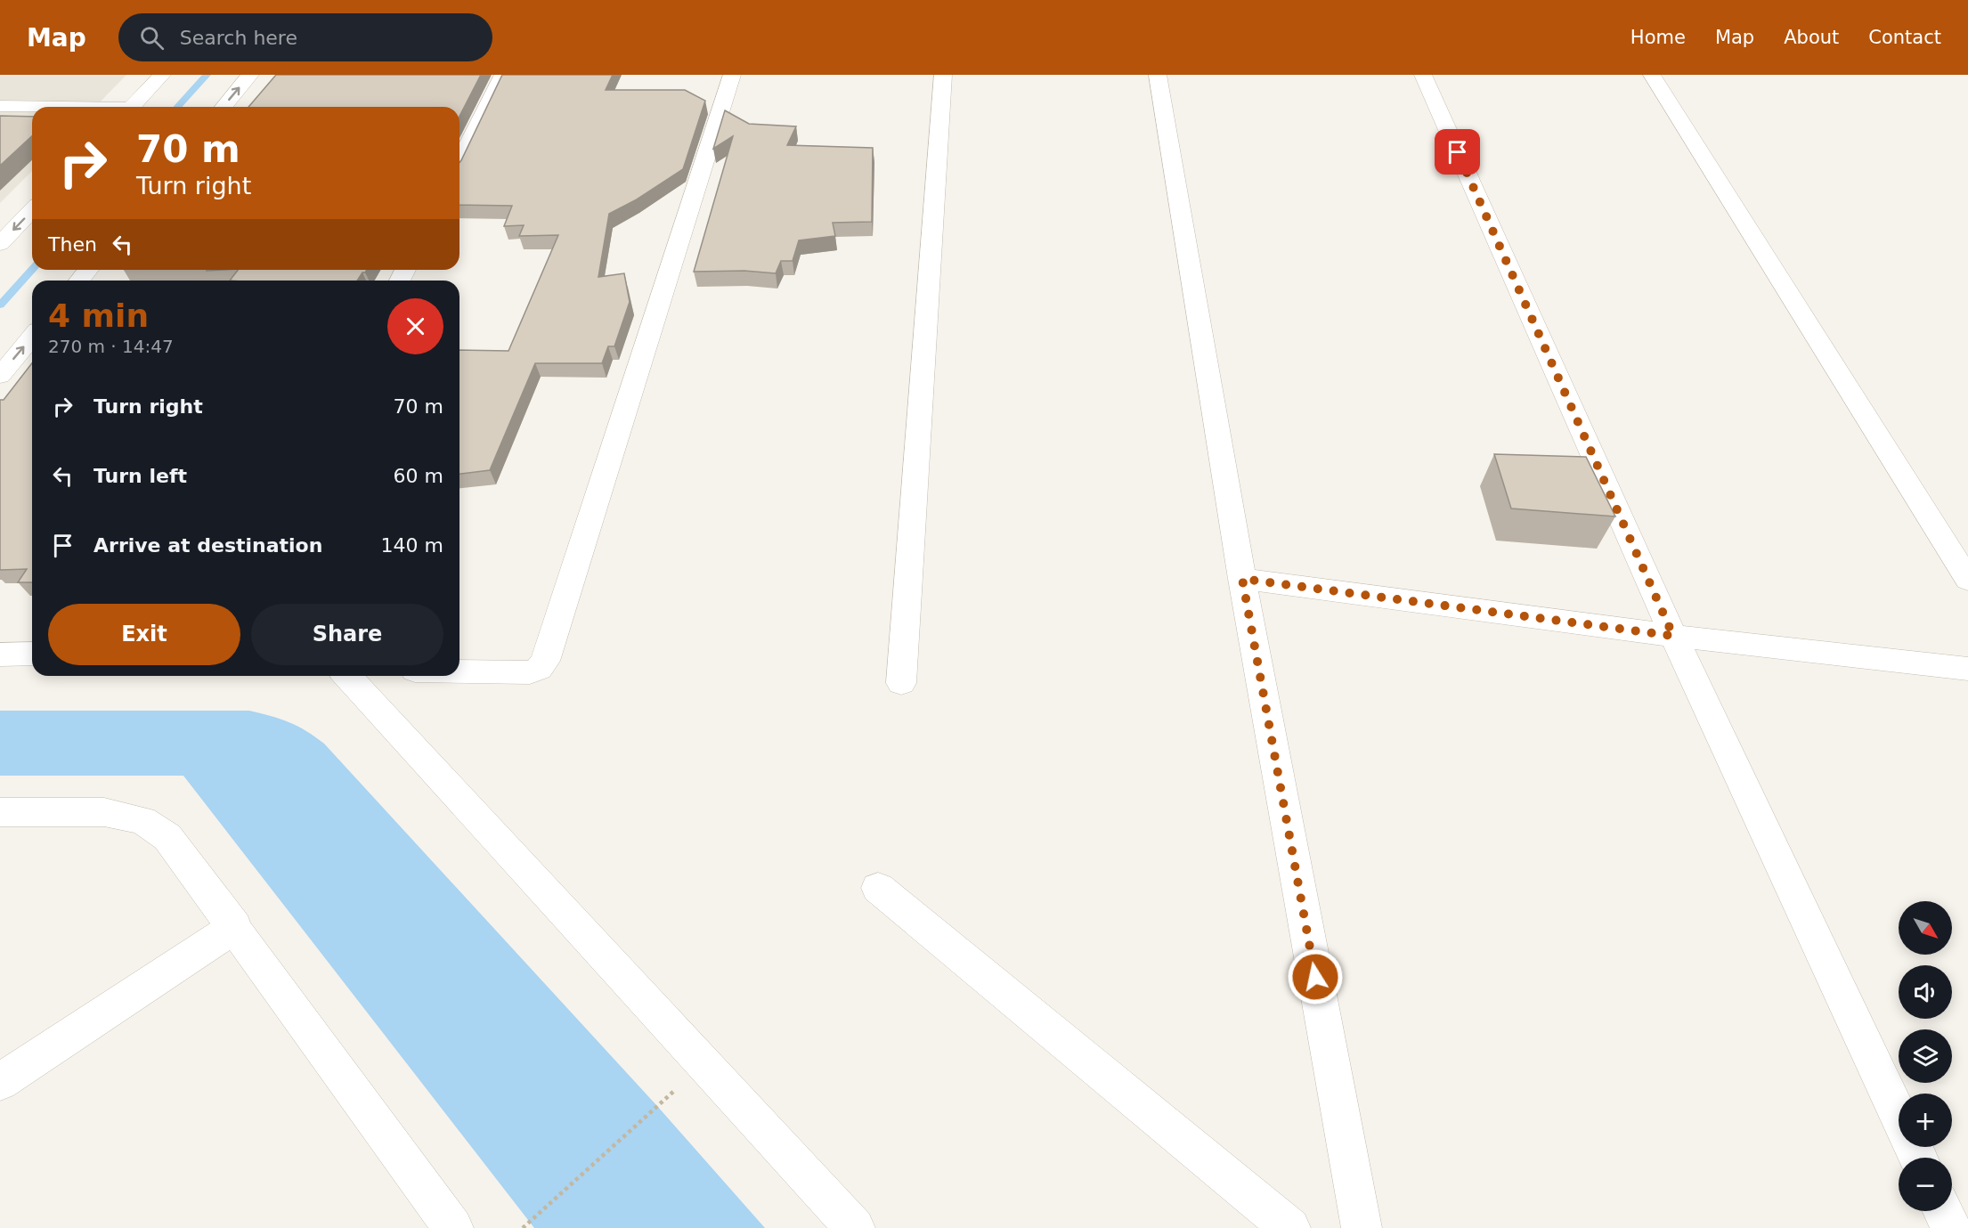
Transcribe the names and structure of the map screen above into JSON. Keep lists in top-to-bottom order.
{
  "north": "bottom right",
  "page": {
    "header": "Map",
    "search": "Search here",
    "nav": [
      "Home",
      "Map",
      "About",
      "Contact"
    ],
    "turn": ["70 m", "Turn right"],
    "then": "Then",
    "heading": ["4 min", "270 m · 14:47"],
    "list": [
      {
        "name": "Turn right",
        "value": "70 m"
      },
      {
        "name": "Turn left",
        "value": "60 m"
      },
      {
        "name": "Arrive at destination",
        "value": "140 m"
      }
    ],
    "buttons": ["Exit", "Share"],
    "map_buttons": ["+", "−"]
  }
}
